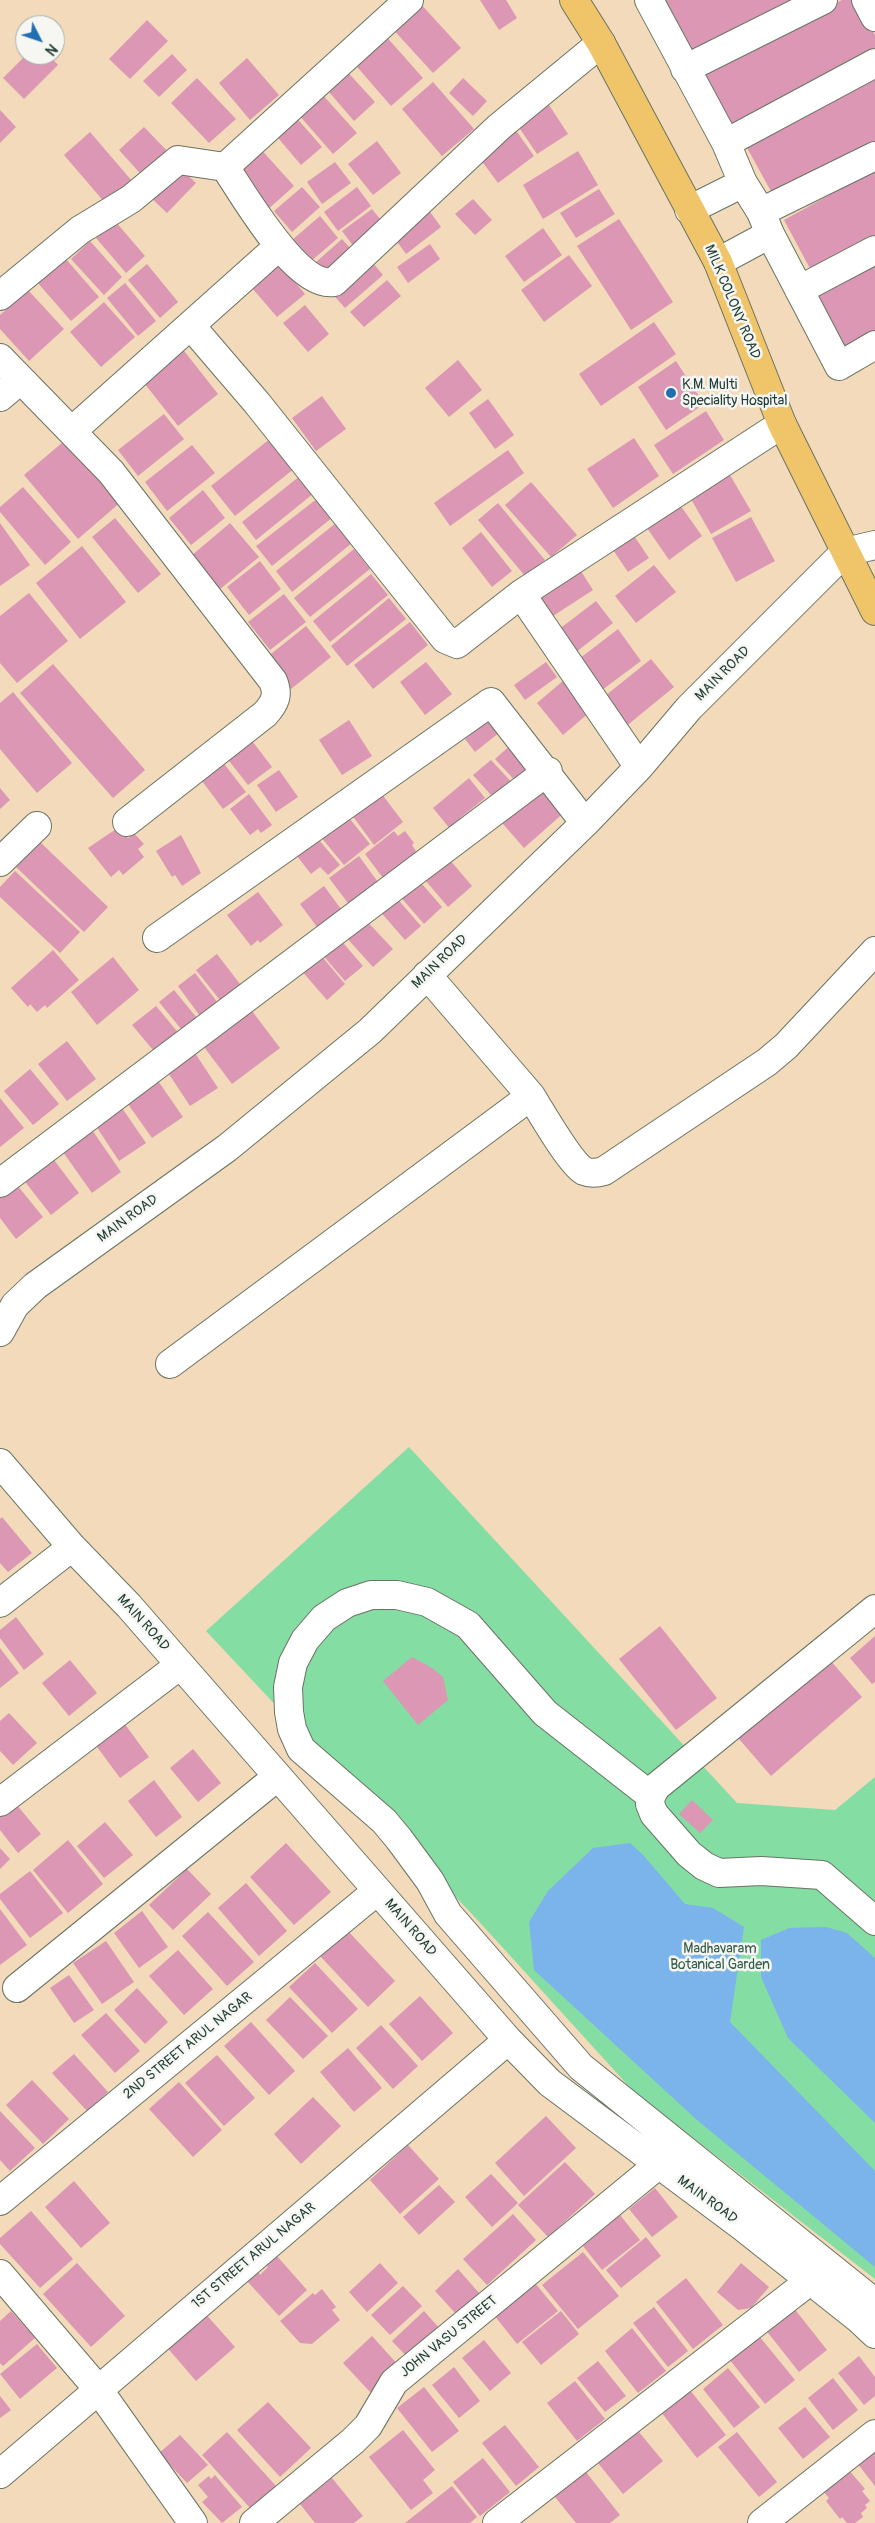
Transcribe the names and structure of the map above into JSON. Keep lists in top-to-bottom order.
{
  "streets": {
    "main road": ["MILK COLONY ROAD"],
    "street": [
      "MAIN ROAD",
      "2ND STREET ARUL NAGAR",
      "1ST STREET ARUL NAGAR",
      "JOHN VASU STREET"
    ]
  },
  "crossings": [
    ["MILK COLONY ROAD", "MAIN ROAD"],
    ["MAIN ROAD", "2ND STREET ARUL NAGAR"],
    ["MAIN ROAD", "1ST STREET ARUL NAGAR"],
    ["MAIN ROAD", "JOHN VASU STREET"]
  ],
  "parks": ["Madhavaram Botanical Garden"],
  "places": ["K.M. Multi Speciality Hospital"],
  "north": "bottom right"
}
